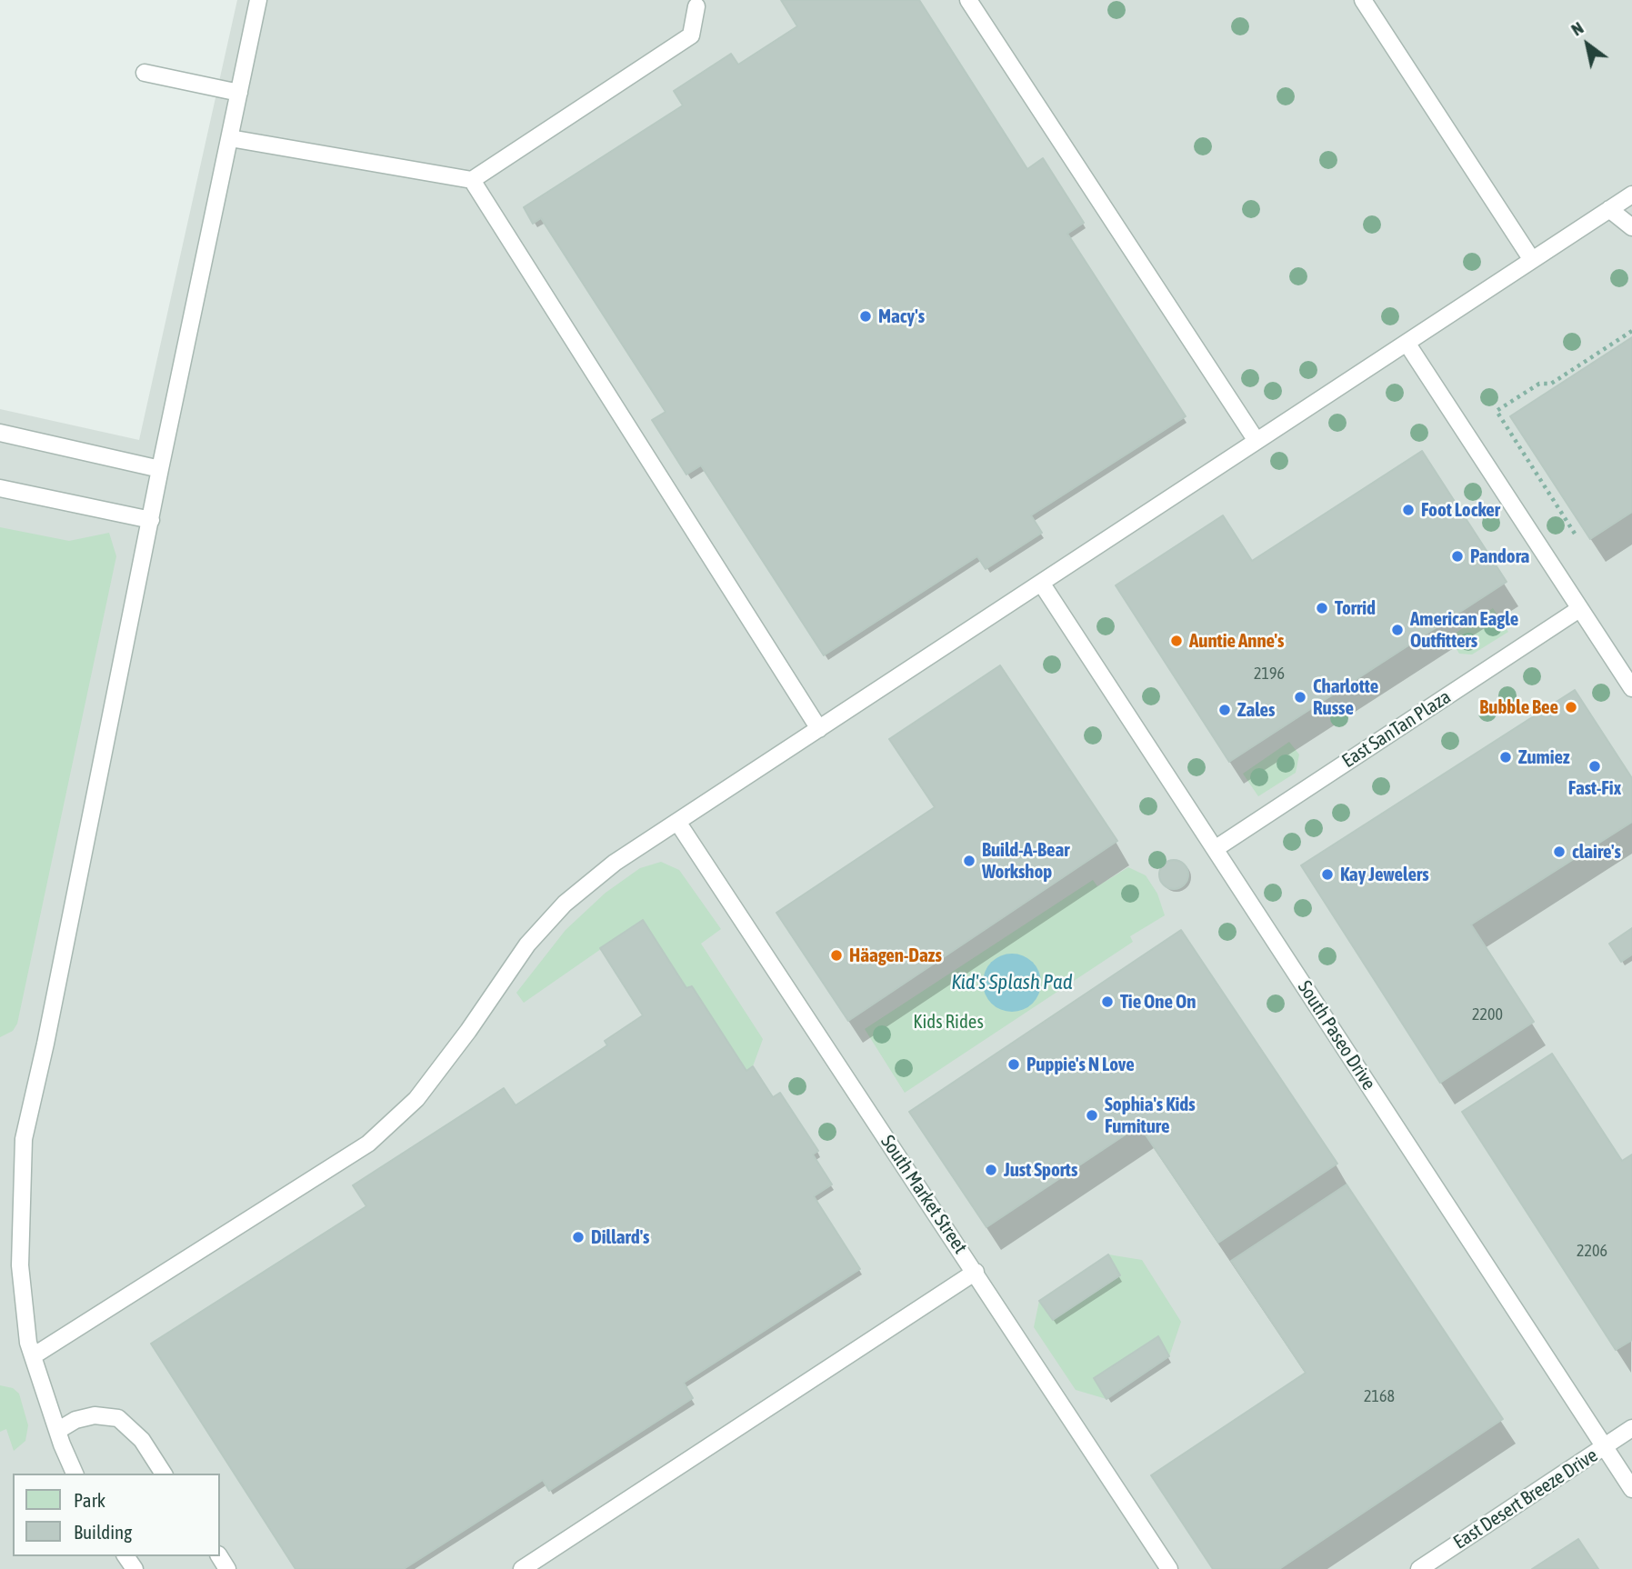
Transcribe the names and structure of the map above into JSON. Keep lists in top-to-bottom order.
{
  "streets": {
    "lane": [
      "East SanTan Plaza",
      "South Paseo Drive",
      "South Market Street",
      "East Desert Breeze Drive"
    ]
  },
  "crossings": [
    ["East SanTan Plaza", "South Paseo Drive"],
    ["South Paseo Drive", "East Desert Breeze Drive"]
  ],
  "water": ["Kid's Splash Pad"],
  "parks": ["Kids Rides"],
  "places": [
    "Macy's",
    "Foot Locker",
    "Pandora",
    "Torrid",
    "American Eagle Outfitters",
    "Auntie Anne's",
    "Charlotte Russe",
    "Bubble Bee",
    "Zales",
    "Zumiez",
    "Fast-Fix",
    "claire's",
    "Build-A-Bear Workshop",
    "Kay Jewelers",
    "Häagen-Dazs",
    "Tie One On",
    "Puppie's N Love",
    "Sophia's Kids Furniture",
    "Just Sports",
    "Dillard's"
  ],
  "house_numbers": [
    "2196",
    "2200",
    "2206",
    "2168"
  ],
  "legend": ["Park", "Building"],
  "north": "top left"
}
